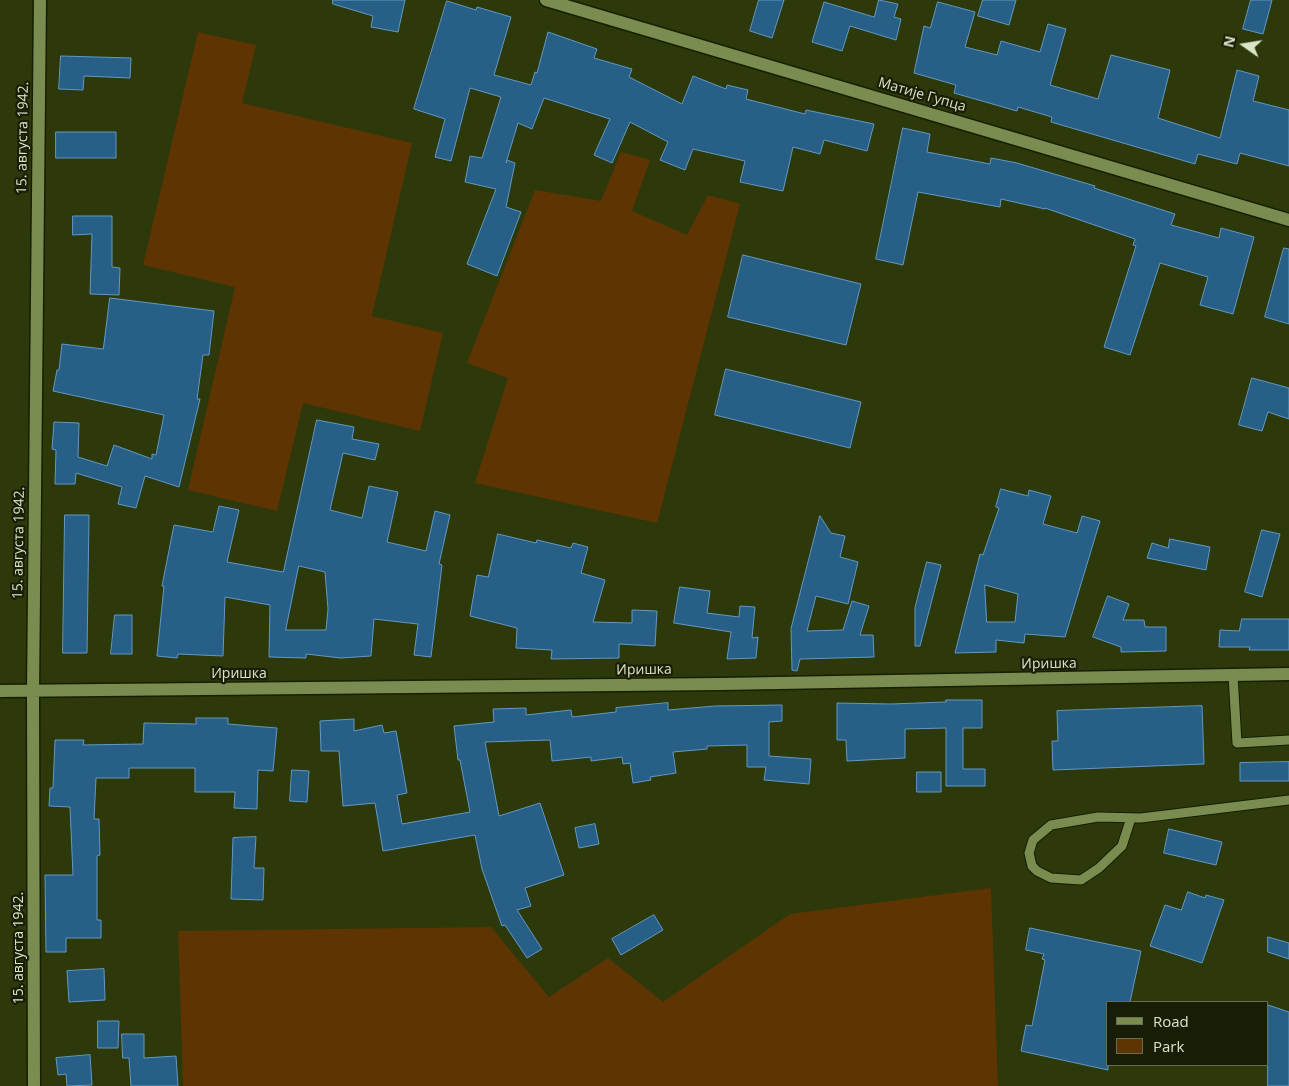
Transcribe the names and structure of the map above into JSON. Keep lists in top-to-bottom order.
{
  "streets": {
    "street": ["Матије Гупца", "15. августа 1942.", "Иришка"]
  },
  "crossings": [
    ["15. августа 1942.", "Иришка"]
  ],
  "legend": ["Road", "Park"],
  "north": "left"
}
